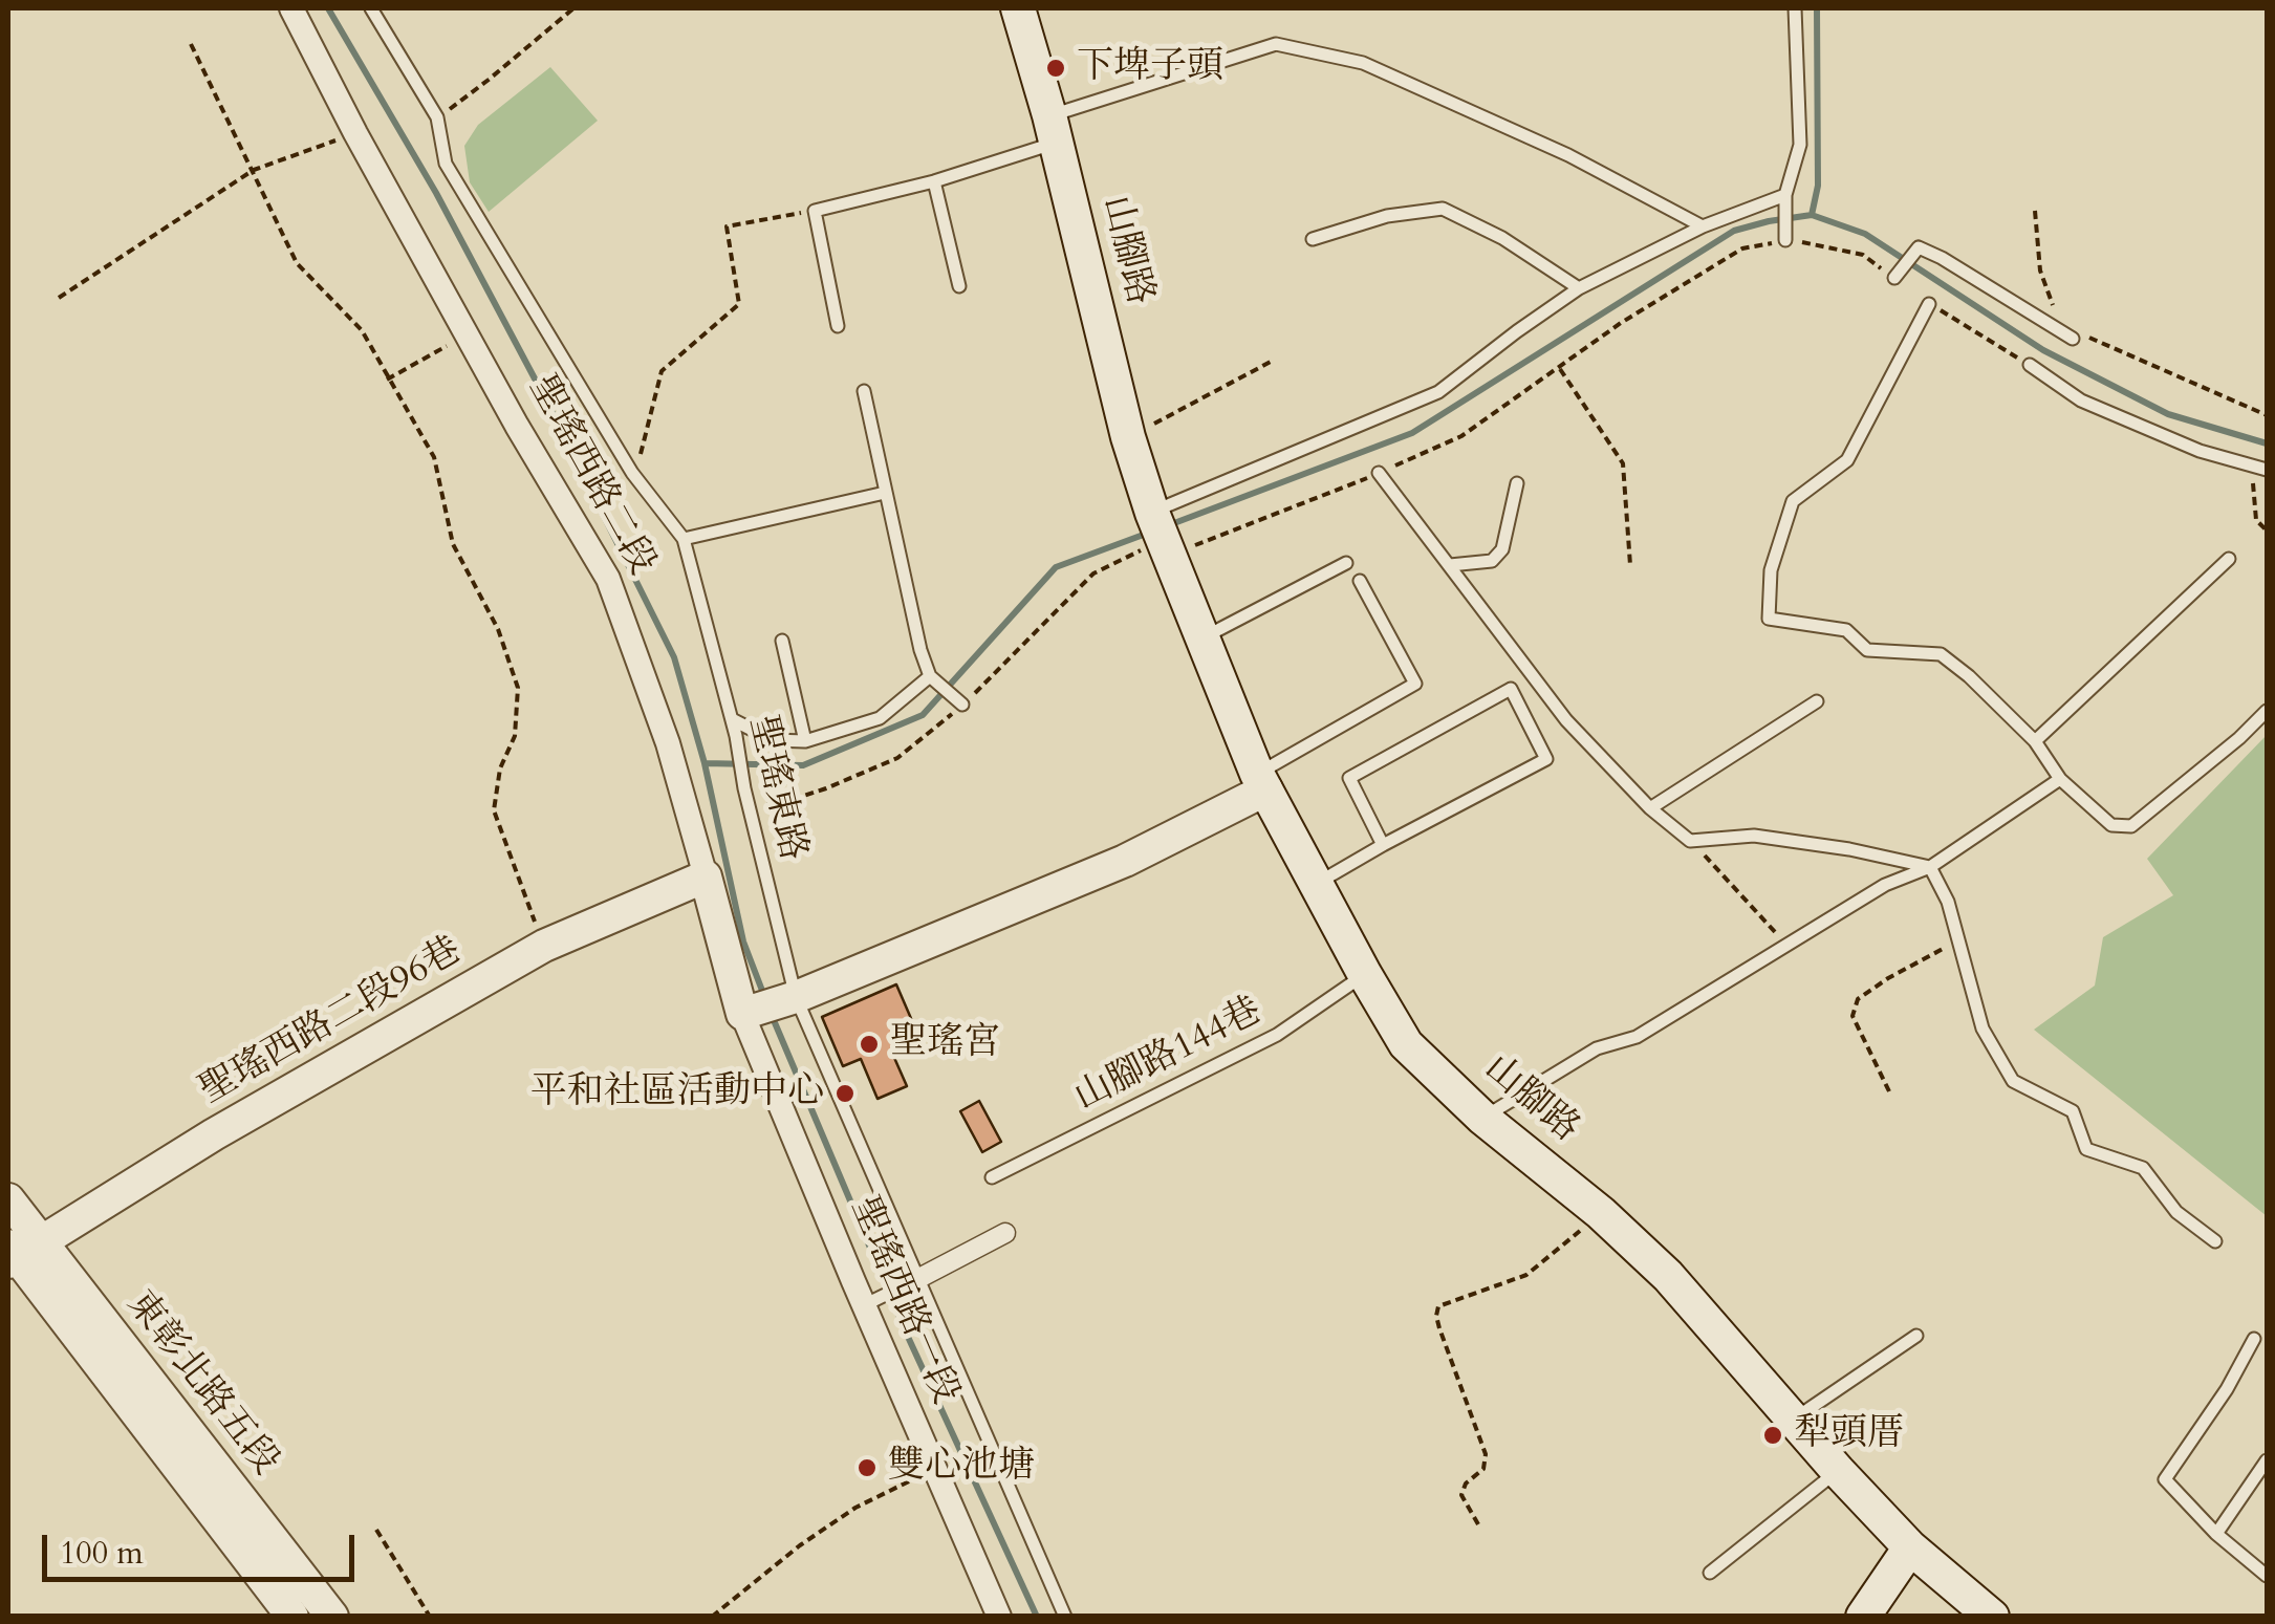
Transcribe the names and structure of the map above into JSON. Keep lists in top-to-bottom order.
{
  "streets": {
    "main road": ["山腳路"],
    "street": [
      "聖瑤西路二段",
      "聖瑤西路二段96巷",
      "聖瑤西路一段",
      "東彰北路五段"
    ],
    "lane": ["聖瑤東路", "山腳路144巷"]
  },
  "crossings": [
    ["山腳路", "山腳路144巷"],
    ["聖瑤西路二段", "聖瑤西路二段96巷"],
    ["聖瑤西路二段", "聖瑤西路一段"],
    ["聖瑤西路二段96巷", "東彰北路五段"]
  ],
  "places": [
    "下埤子頭",
    "聖瑤宮",
    "平和社區活動中心",
    "犁頭厝",
    "雙心池塘"
  ],
  "scale_bar": "100 m"
}
